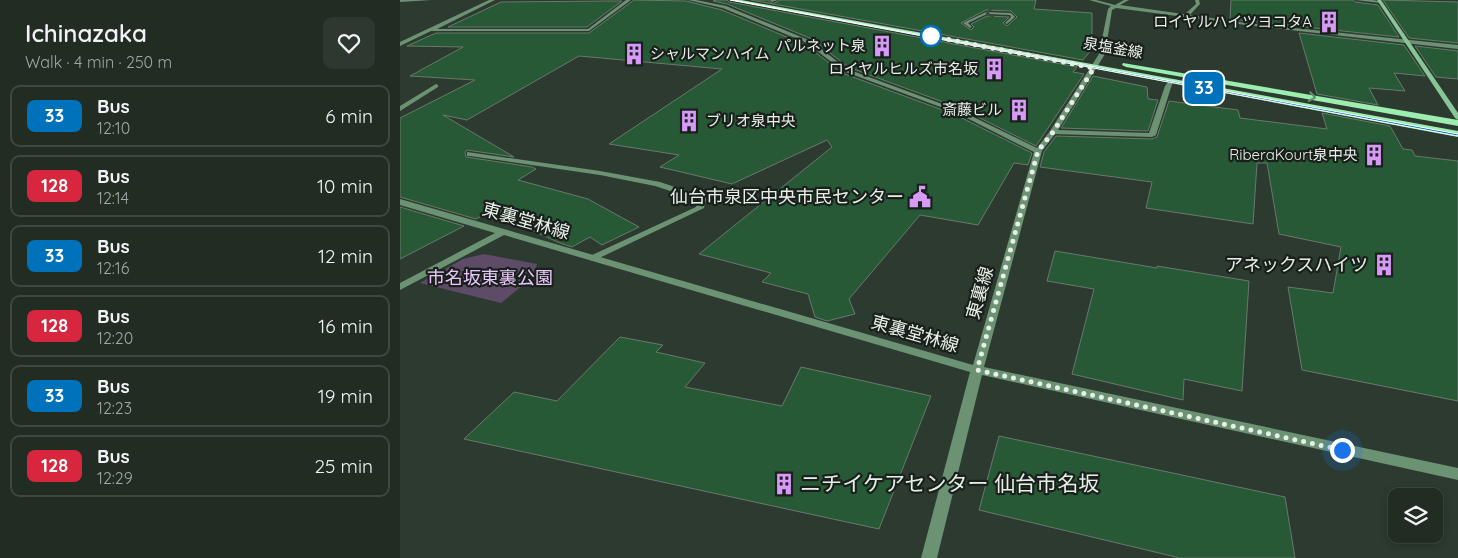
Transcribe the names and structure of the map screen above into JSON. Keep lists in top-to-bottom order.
{
  "streets": {
    "main road": ["泉塩釜線"],
    "street": ["東裏堂林線", "東裏線"]
  },
  "crossings": [
    ["泉塩釜線", "東裏線"],
    ["東裏堂林線", "東裏線"]
  ],
  "parks": ["市名坂東裏公園"],
  "places": {
    "building": [
      "ロイヤルハイツヨコタA",
      "パルネット泉",
      "シャルマンハイム",
      "ロイヤルヒルズ市名坂",
      "斎藤ビル",
      "ブリオ泉中央",
      "RiberaKourt泉中央",
      "アネックスハイツ",
      "ニチイケアセンター 仙台市名坂"
    ],
    "public building": ["仙台市泉区中央市民センター"]
  },
  "lines": ["bus line 33"],
  "page": {
    "heading": ["Ichinazaka", "Walk · 4 min · 250 m"],
    "on_map": "33",
    "list": [
      {
        "mark": "33",
        "name": "Bus",
        "note": "12:10",
        "value": "6 min"
      },
      {
        "mark": "128",
        "name": "Bus",
        "note": "12:14",
        "value": "10 min"
      },
      {
        "mark": "33",
        "name": "Bus",
        "note": "12:16",
        "value": "12 min"
      },
      {
        "mark": "128",
        "name": "Bus",
        "note": "12:20",
        "value": "16 min"
      },
      {
        "mark": "33",
        "name": "Bus",
        "note": "12:23",
        "value": "19 min"
      },
      {
        "mark": "128",
        "name": "Bus",
        "note": "12:29",
        "value": "25 min"
      }
    ]
  }
}
